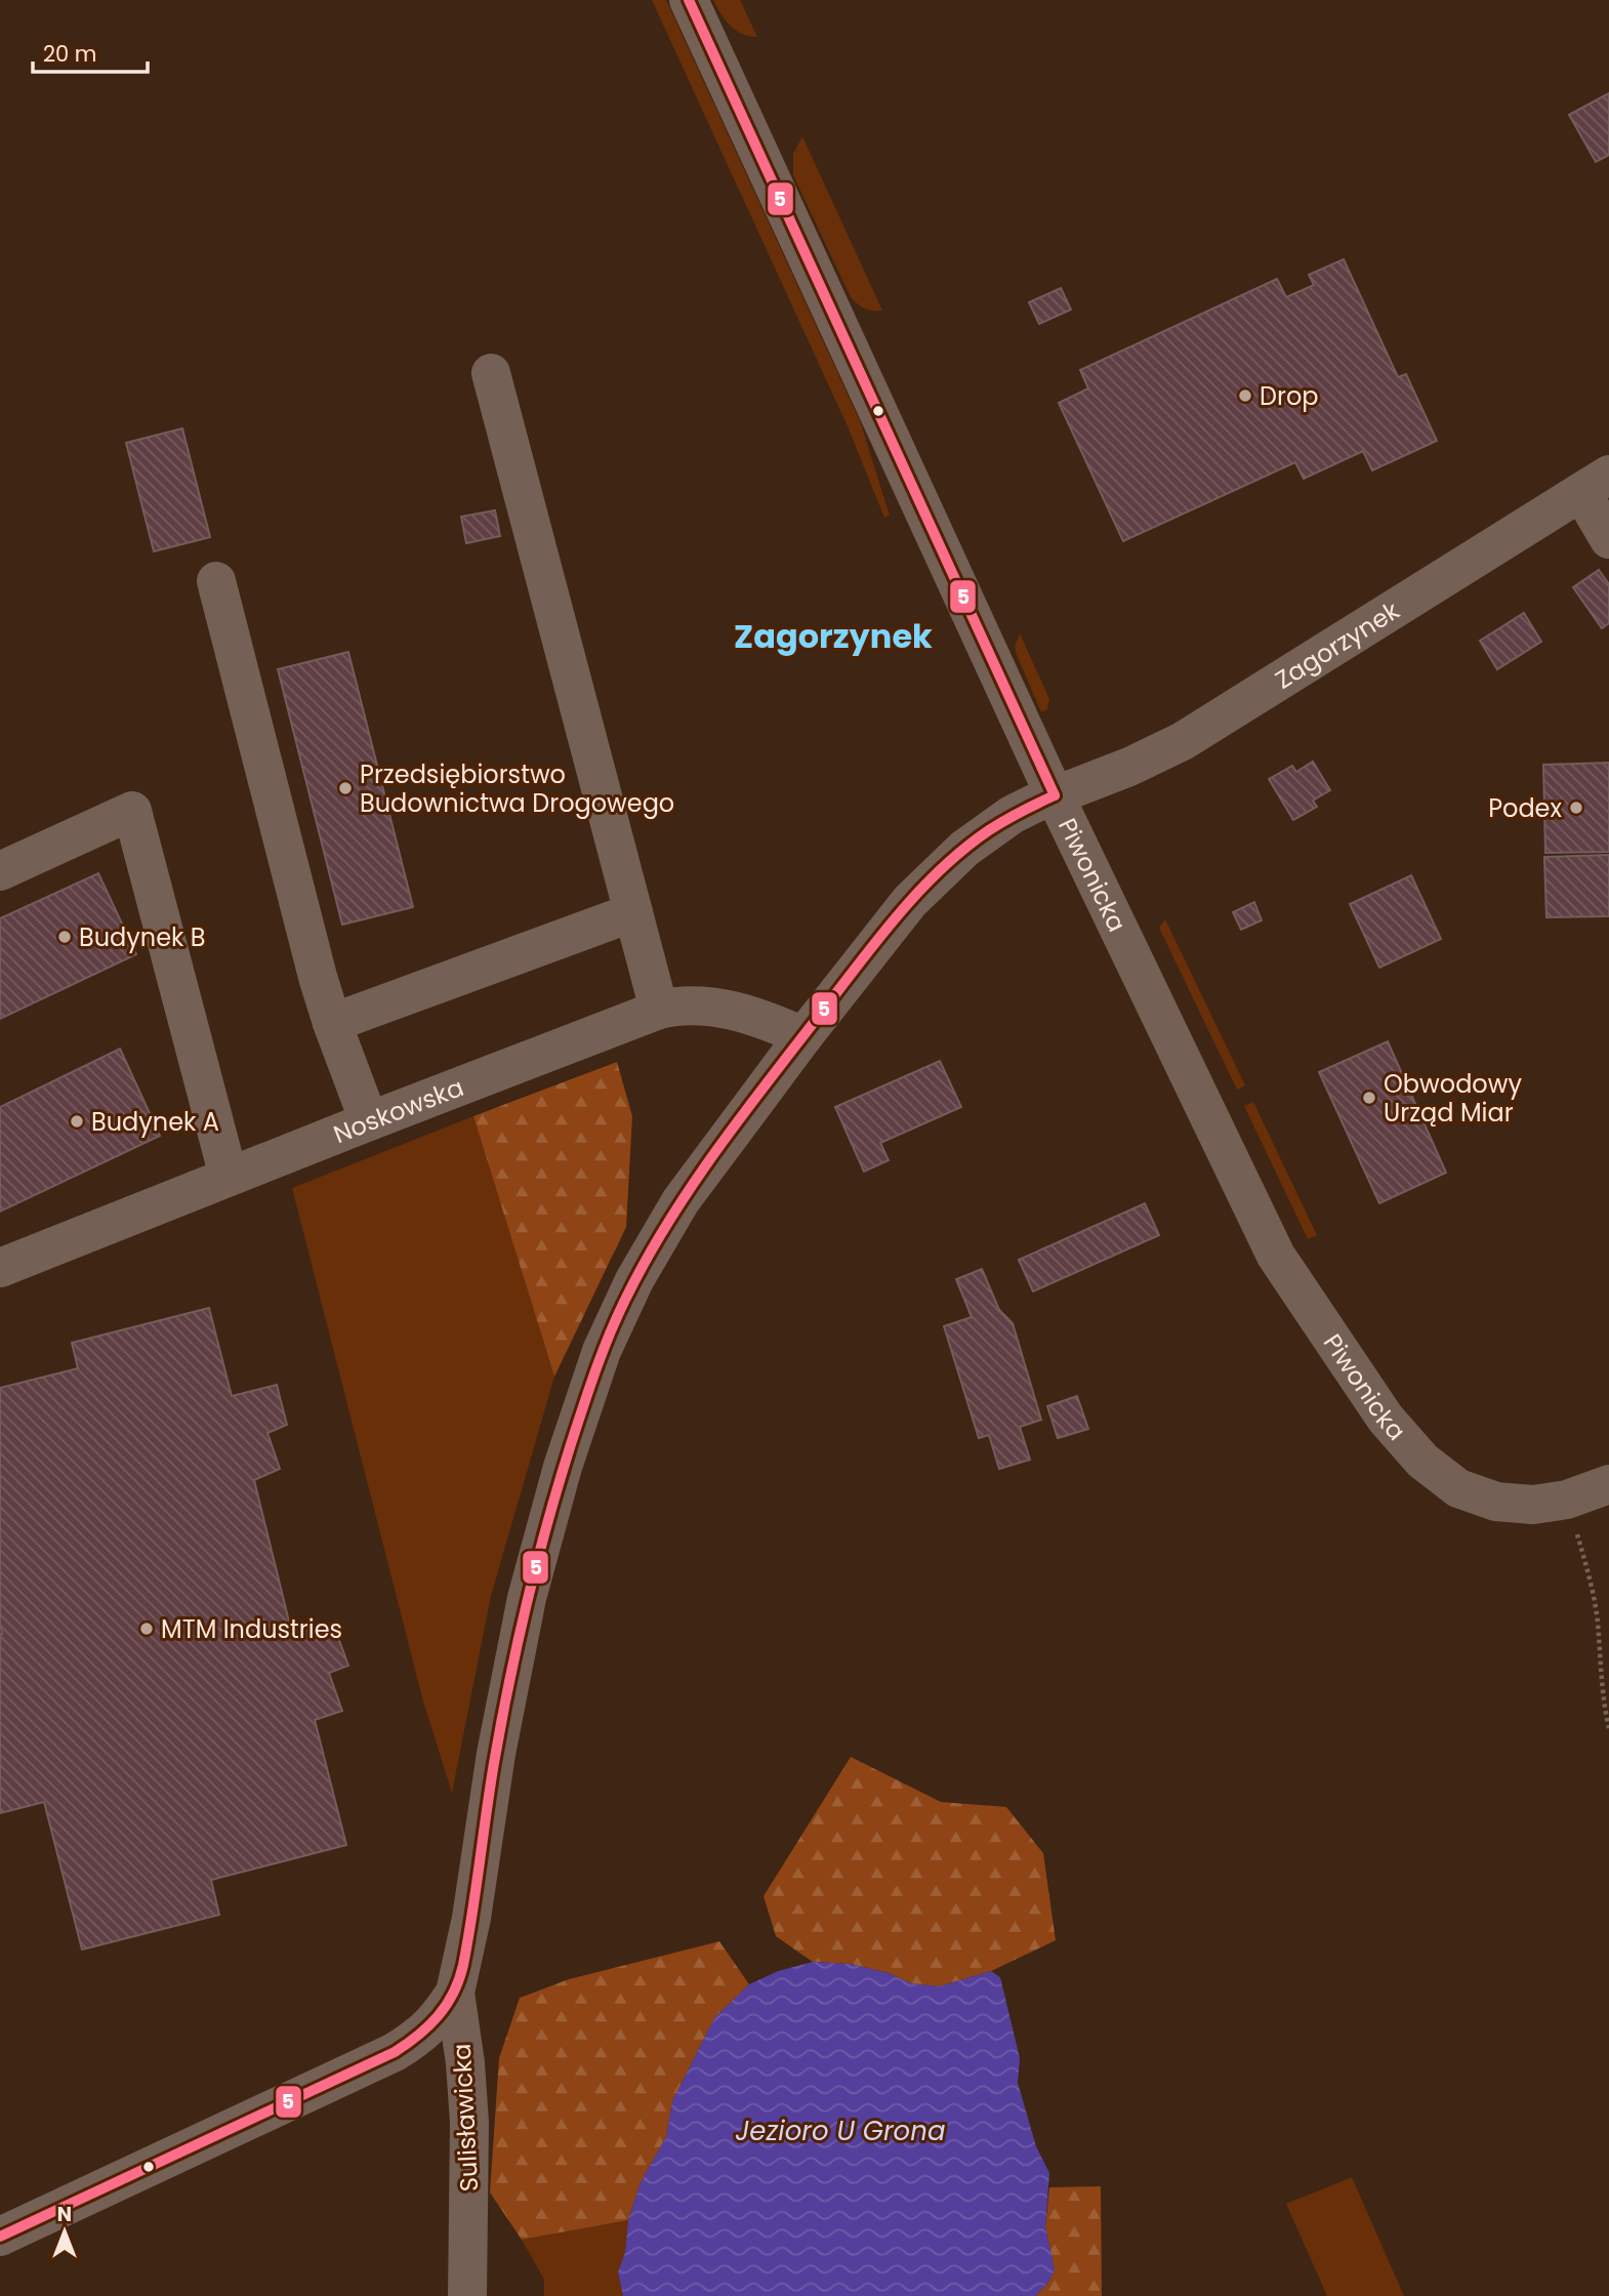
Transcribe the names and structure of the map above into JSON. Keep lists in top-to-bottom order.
{
  "streets": {
    "street": [
      "Zagorzynek",
      "Piwonicka",
      "Noskowska",
      "Sulisławicka"
    ]
  },
  "crossings": [
    ["Zagorzynek", "Piwonicka"],
    ["Zagorzynek", "Sulisławicka"],
    ["Piwonicka", "Sulisławicka"],
    ["Noskowska", "Sulisławicka"]
  ],
  "districts": ["Zagorzynek"],
  "water": ["Jezioro U Grona"],
  "places": [
    "Drop",
    "Przedsiębiorstwo Budownictwa Drogowego",
    "Podex",
    "Budynek B",
    "Obwodowy Urząd Miar",
    "Budynek A",
    "MTM Industries"
  ],
  "lines": ["transit line 5"],
  "scale_bar": "20 m",
  "north": "top"
}
